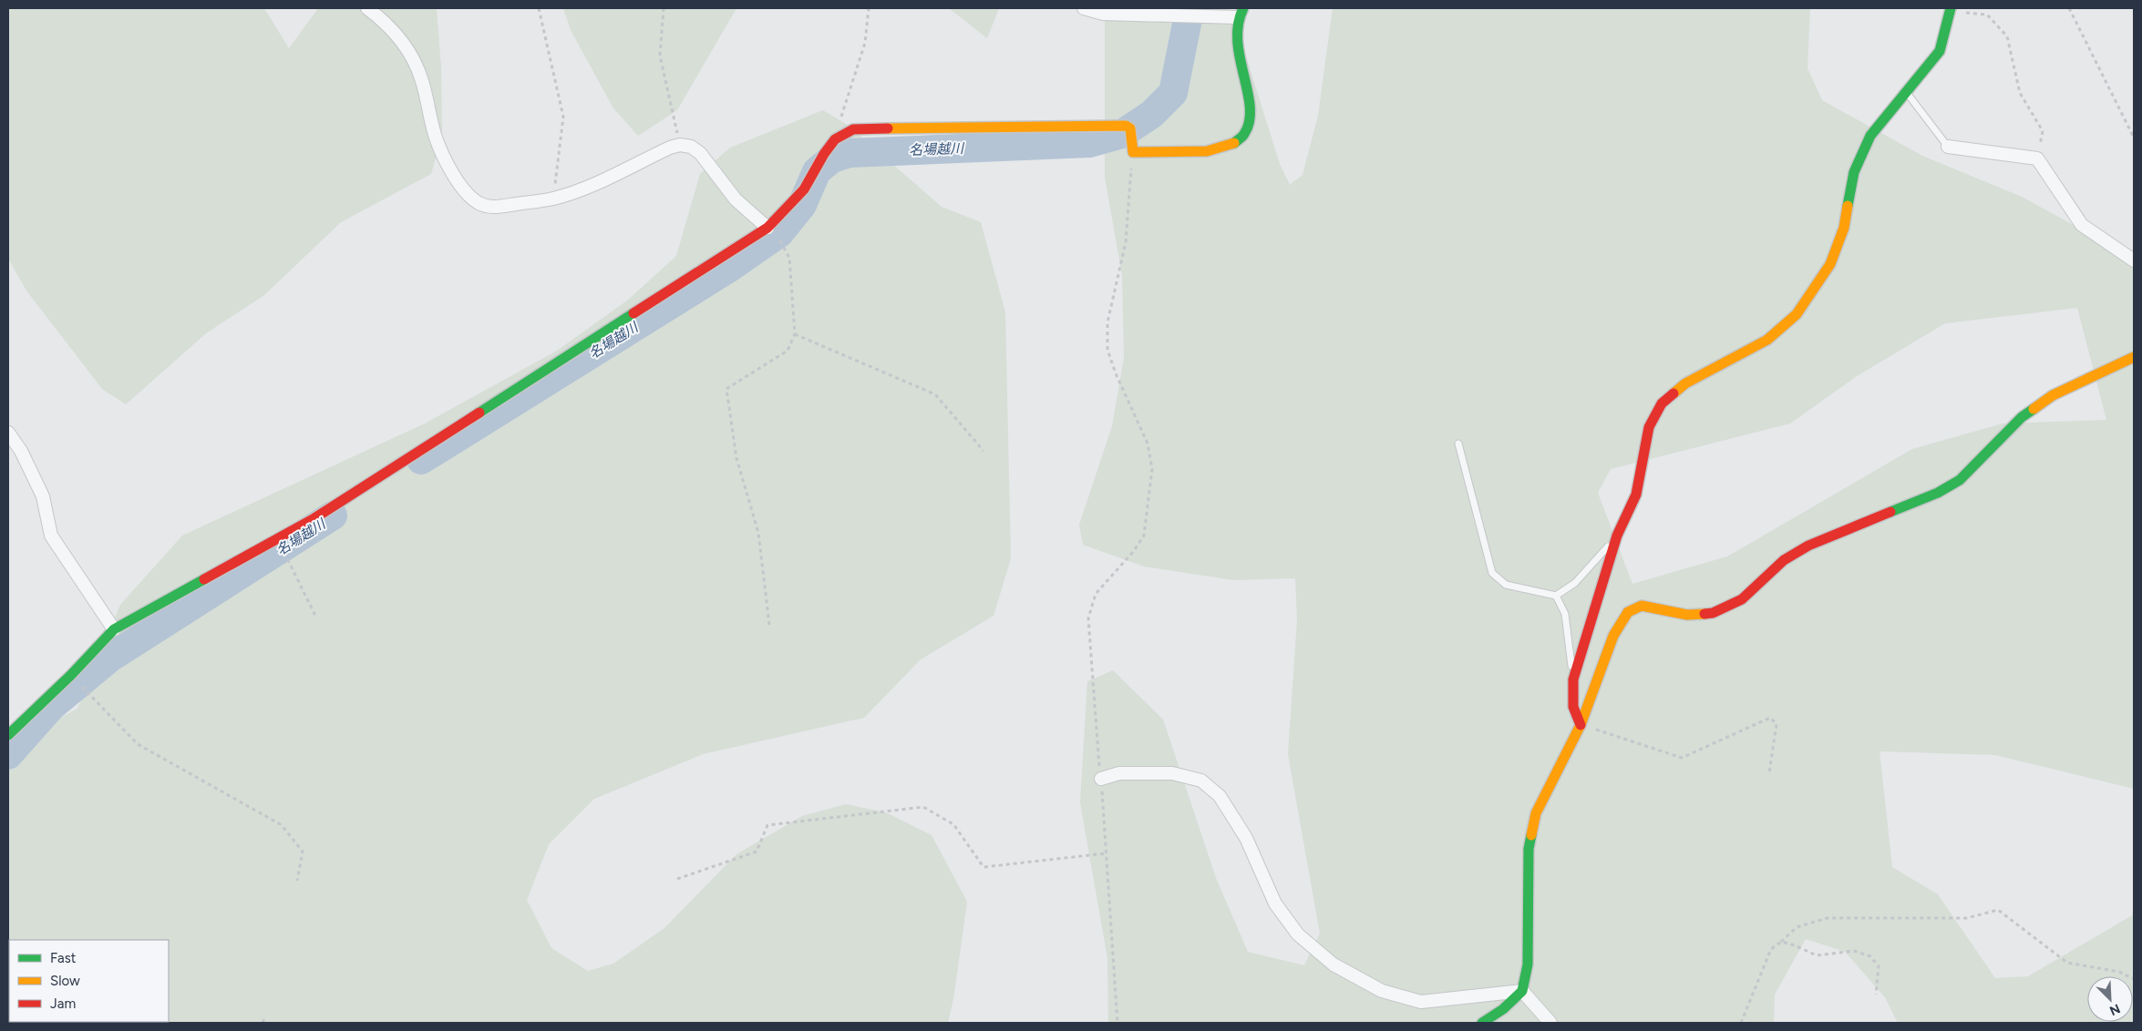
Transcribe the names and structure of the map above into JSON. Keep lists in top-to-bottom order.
{
  "water": ["名場越川"],
  "legend": ["Fast", "Slow", "Jam"],
  "north": "bottom right"
}
